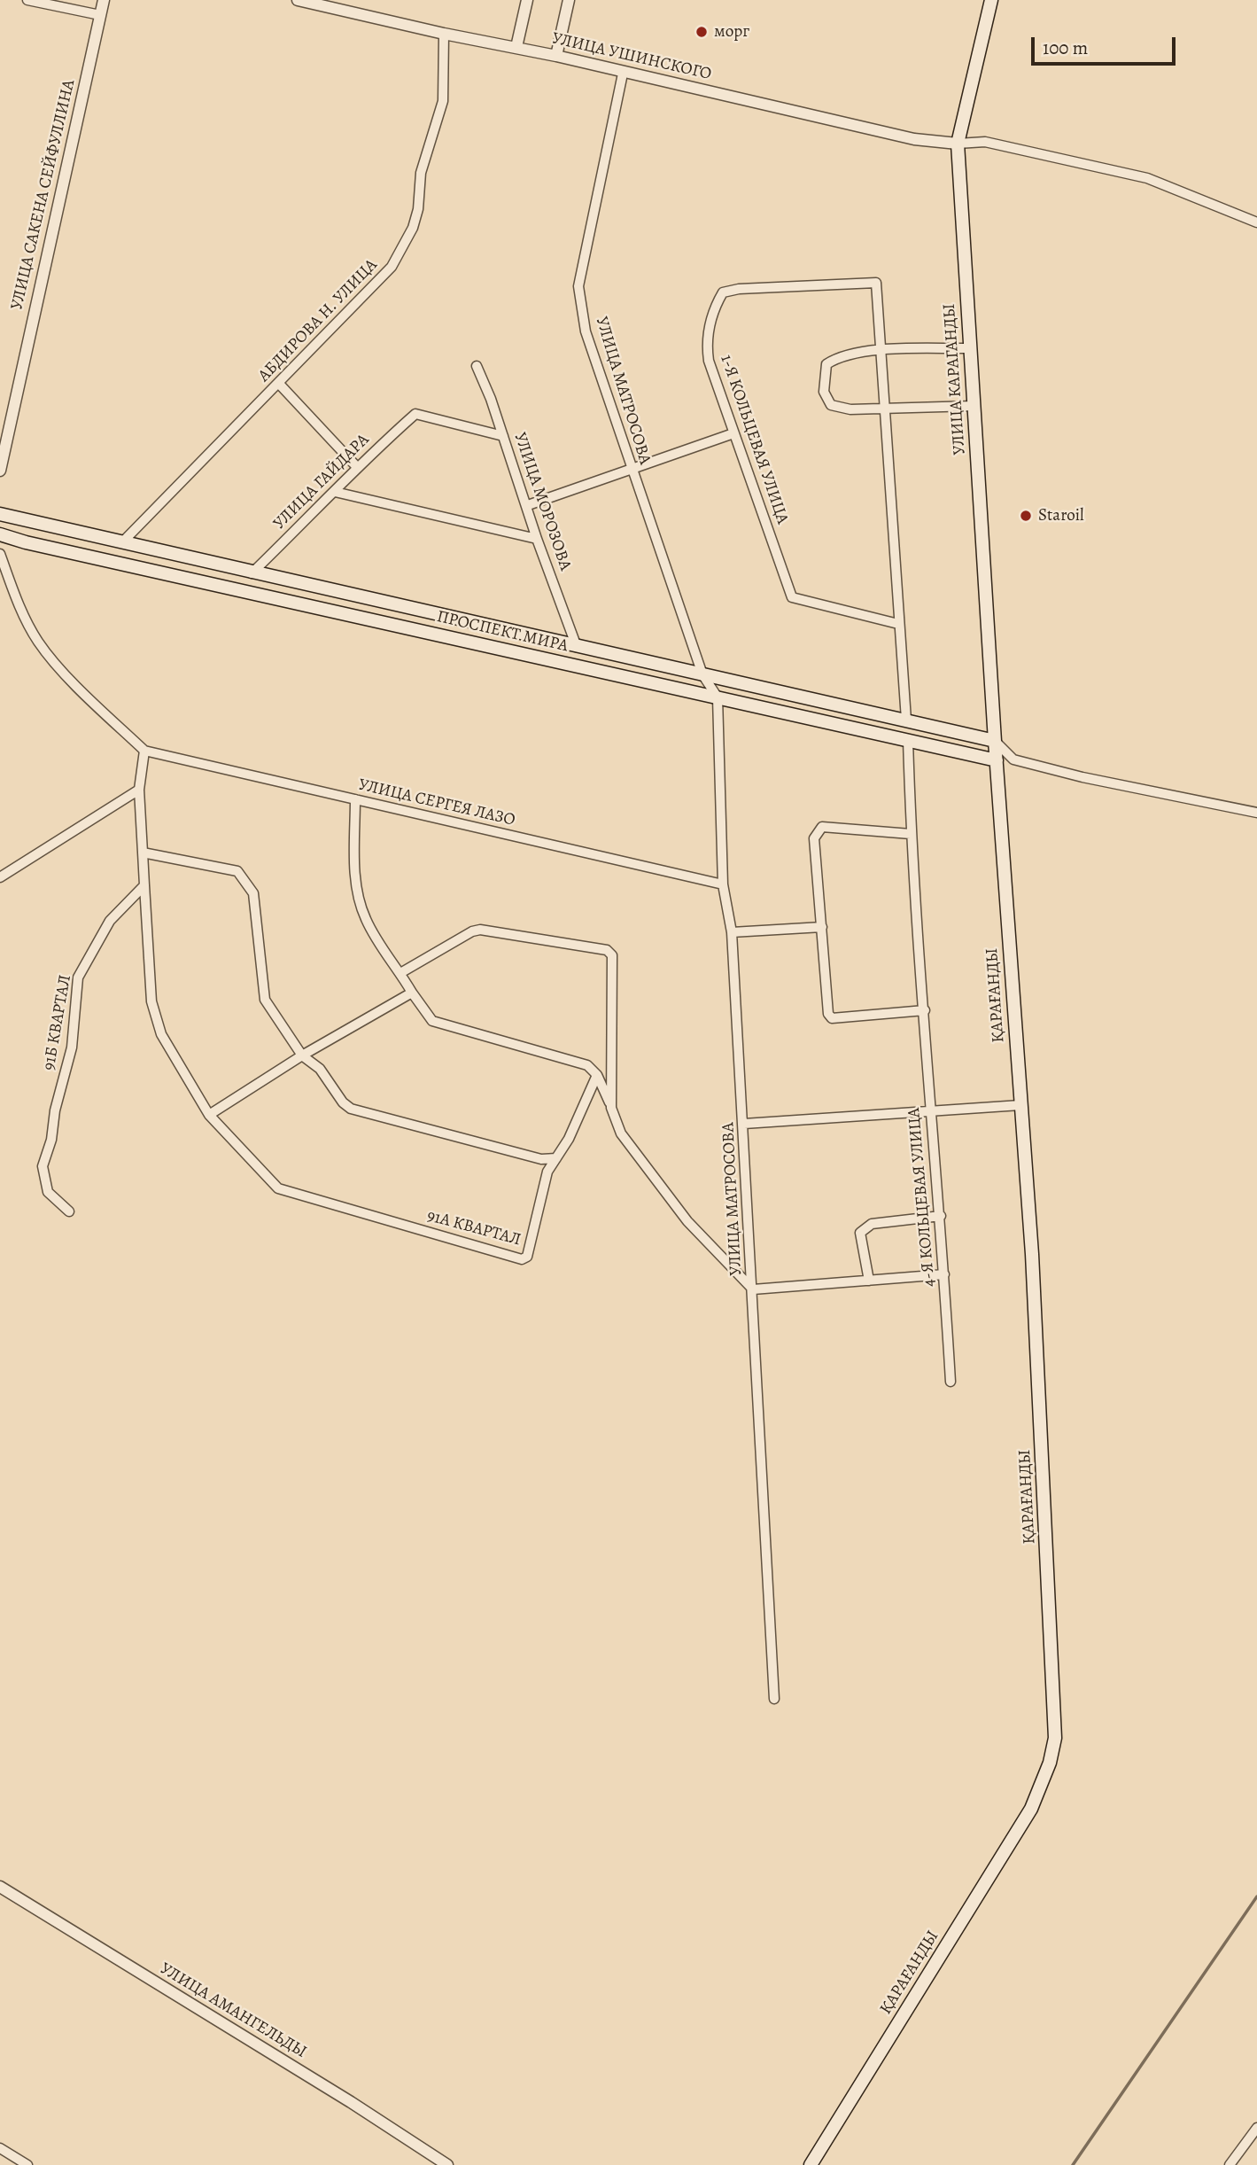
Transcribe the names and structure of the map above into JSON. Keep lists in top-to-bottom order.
{
  "streets": {
    "main road": ["УЛИЦА КАРАГАНДЫ", "ПРОСПЕКТ МИРА", "ҚАРАҒАНДЫ"],
    "street": [
      "УЛИЦА УШИНСКОГО",
      "УЛИЦА САКЕНА СЕЙФУЛЛИНА",
      "АБДИРОВА Н. УЛИЦА",
      "УЛИЦА МАТРОСОВА",
      "1-Я КОЛЬЦЕВАЯ УЛИЦА",
      "УЛИЦА ГАЙДАРА",
      "УЛИЦА МОРОЗОВА",
      "УЛИЦА СЕРГЕЯ ЛАЗО",
      "91Б КВАРТАЛ",
      "4-Я КОЛЬЦЕВАЯ УЛИЦА",
      "91А КВАРТАЛ",
      "УЛИЦА АМАНГЕЛЬДЫ"
    ]
  },
  "crossings": [
    ["УЛИЦА УШИНСКОГО", "АБДИРОВА Н. УЛИЦА"],
    ["УЛИЦА УШИНСКОГО", "УЛИЦА КАРАГАНДЫ"],
    ["УЛИЦА УШИНСКОГО", "УЛИЦА МАТРОСОВА"],
    ["АБДИРОВА Н. УЛИЦА", "ПРОСПЕКТ МИРА"],
    ["УЛИЦА КАРАГАНДЫ", "ПРОСПЕКТ МИРА"],
    ["УЛИЦА КАРАГАНДЫ", "ҚАРАҒАНДЫ"],
    ["УЛИЦА МАТРОСОВА", "ПРОСПЕКТ МИРА"],
    ["УЛИЦА МАТРОСОВА", "УЛИЦА СЕРГЕЯ ЛАЗО"],
    ["1-Я КОЛЬЦЕВАЯ УЛИЦА", "ПРОСПЕКТ МИРА"],
    ["УЛИЦА ГАЙДАРА", "УЛИЦА МОРОЗОВА"],
    ["УЛИЦА ГАЙДАРА", "ПРОСПЕКТ МИРА"],
    ["УЛИЦА МОРОЗОВА", "ПРОСПЕКТ МИРА"],
    ["ПРОСПЕКТ МИРА", "ҚАРАҒАНДЫ"],
    ["ПРОСПЕКТ МИРА", "4-Я КОЛЬЦЕВАЯ УЛИЦА"]
  ],
  "places": ["морг", "Staroil"],
  "scale_bar": "100 m"
}
